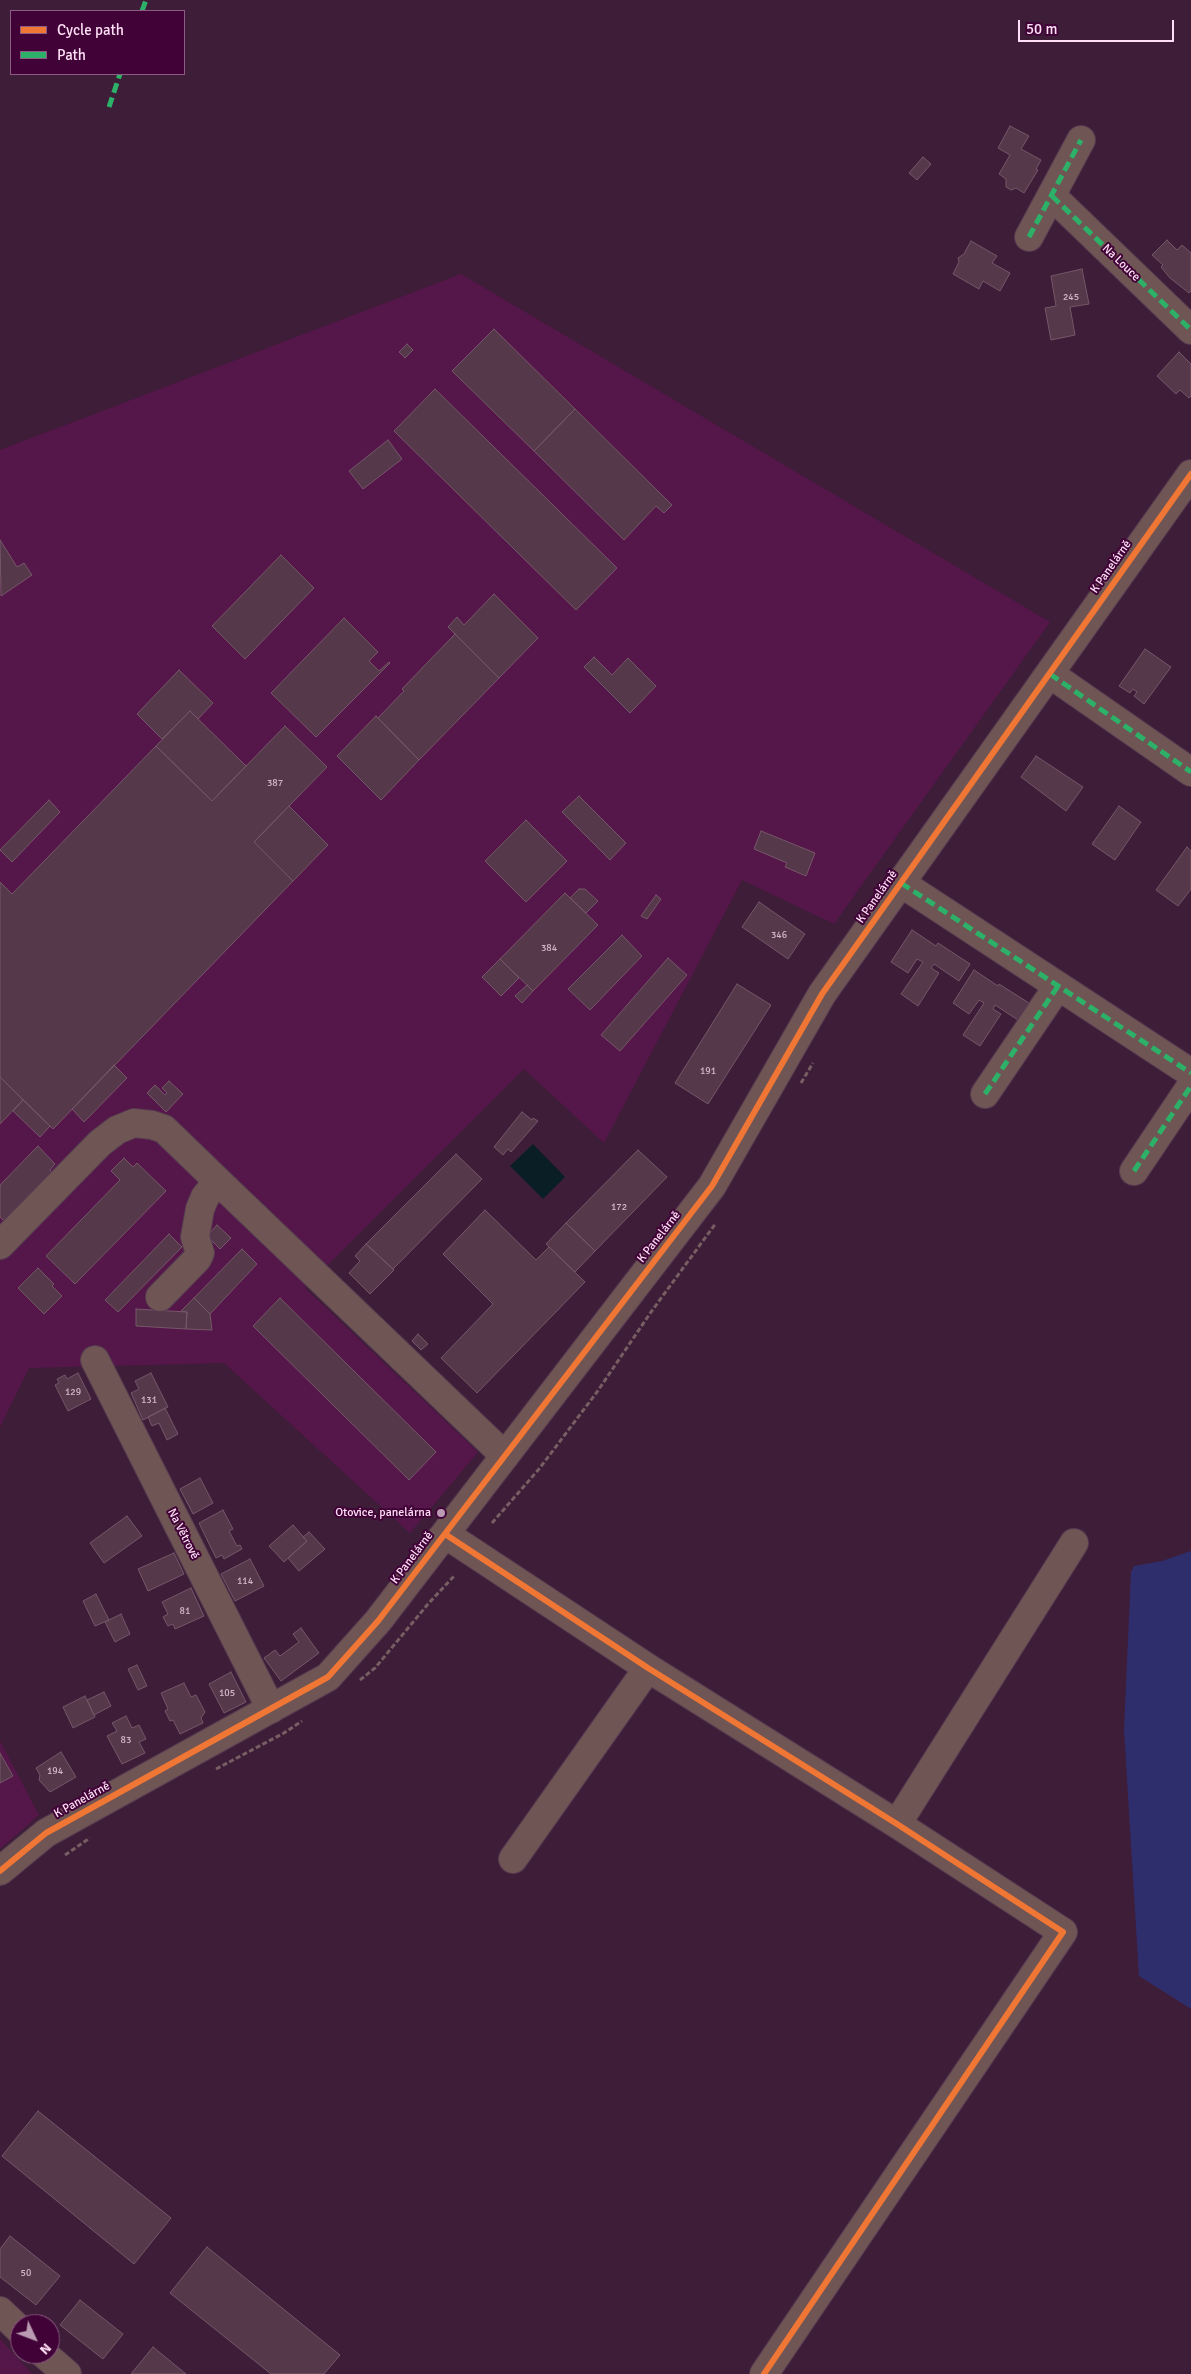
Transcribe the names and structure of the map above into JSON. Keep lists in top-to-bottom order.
{
  "streets": {
    "street": ["Na Louce", "K Panelárně", "Na Větrově"]
  },
  "crossings": [
    ["K Panelárně", "Na Větrově"]
  ],
  "places": ["Otovice, panelárna"],
  "house_numbers": [
    "245",
    "387",
    "346",
    "384",
    "191",
    "172",
    "129",
    "131",
    "114",
    "81",
    "105",
    "83",
    "194",
    "50"
  ],
  "legend": ["Cycle path", "Path"],
  "scale_bar": "50 m",
  "north": "bottom right"
}
